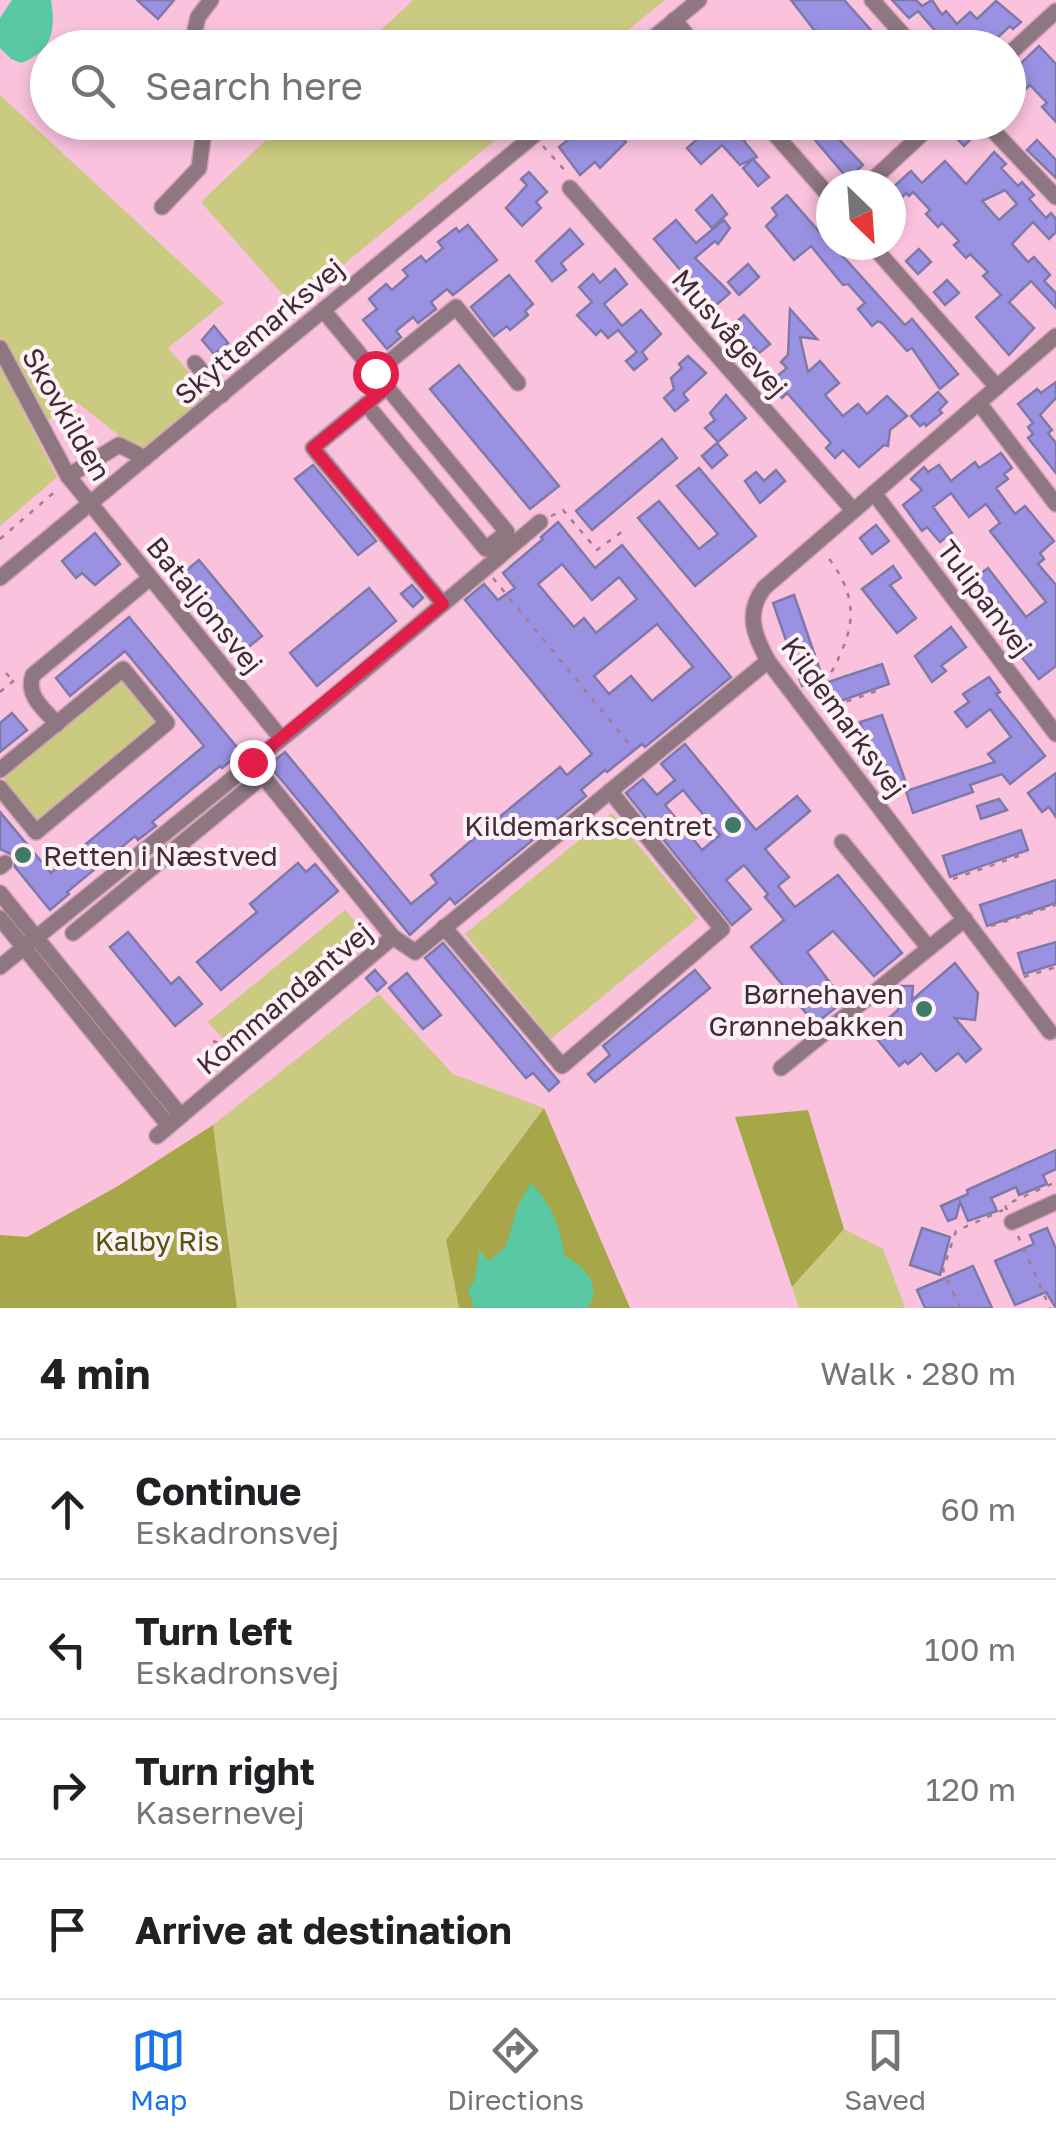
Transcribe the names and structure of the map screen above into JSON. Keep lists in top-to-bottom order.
{
  "streets": {
    "street": [
      "Skyttemarksvej",
      "Musvågevej",
      "Skovkilden",
      "Tulipanvej",
      "Bataljonsvej",
      "Kildemarksvej",
      "Kommandantvej"
    ]
  },
  "crossings": [
    ["Skyttemarksvej", "Skovkilden"],
    ["Skyttemarksvej", "Bataljonsvej"],
    ["Musvågevej", "Kildemarksvej"],
    ["Skovkilden", "Bataljonsvej"],
    ["Tulipanvej", "Kildemarksvej"],
    ["Kildemarksvej", "Kommandantvej"]
  ],
  "parks": ["Kalby Ris"],
  "places": ["Kildemarkscentret", "Retten i Næstved", "Børnehaven Grønnebakken"],
  "north": "bottom right",
  "page": {
    "search": "Search here",
    "heading": ["4 min", "Walk · 280 m"],
    "list": [
      ["Continue", "Eskadronsvej", "60 m"],
      ["Turn left", "Eskadronsvej", "100 m"],
      ["Turn right", "Kasernevej", "120 m"],
      "Arrive at destination"
    ],
    "nav": ["Map", "Directions", "Saved"]
  }
}
